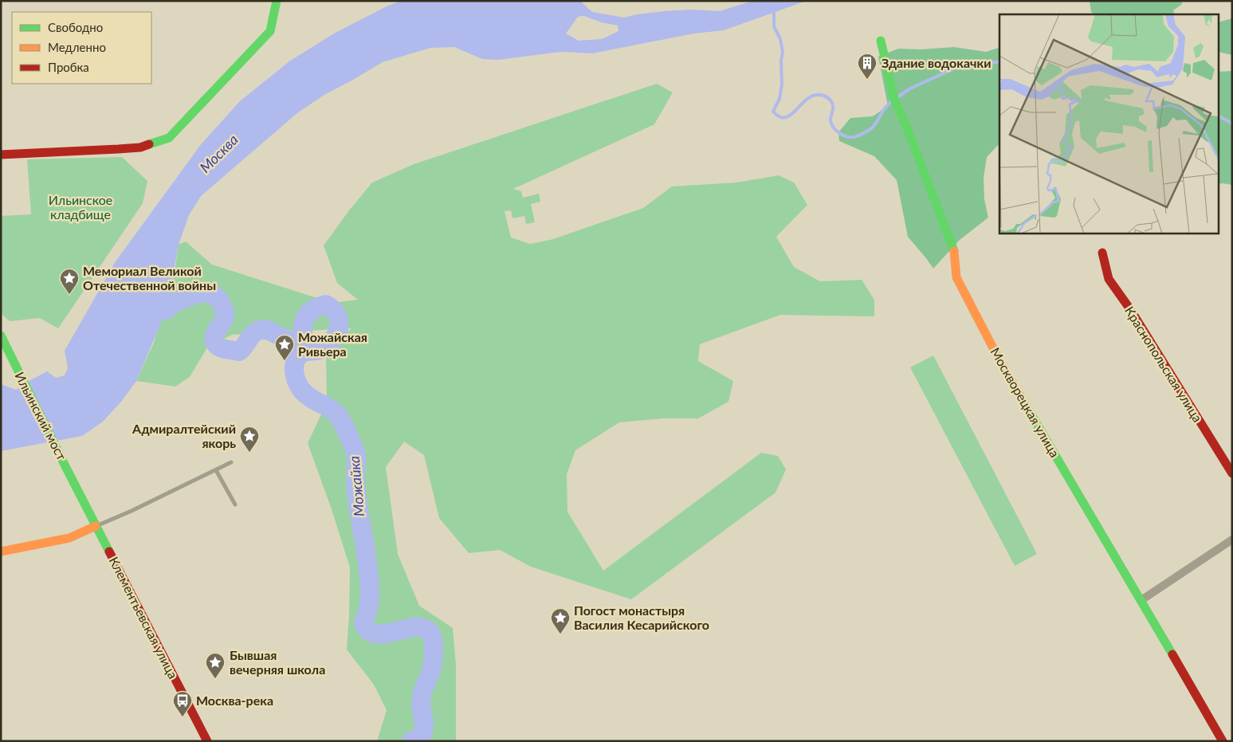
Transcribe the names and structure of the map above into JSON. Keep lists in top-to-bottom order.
{
  "streets": {
    "street": [
      "Краснопольская улица",
      "Москворецкая улица",
      "Ильинский мост",
      "Клементьевская улица"
    ]
  },
  "crossings": [
    ["Ильинский мост", "Клементьевская улица"]
  ],
  "water": ["Москва", "Можайка"],
  "parks": ["Ильинское кладбище"],
  "places": {
    "building": ["Здание водокачки"],
    "place": [
      "Мемориал Великой Отечественной войны",
      "Можайская Ривьера",
      "Адмиралтейский якорь",
      "Погост монастыря Василия Кесарийского",
      "Бывшая вечерняя школа"
    ],
    "bus stop": ["Москва-река"]
  },
  "legend": ["Свободно", "Медленно", "Пробка"]
}
